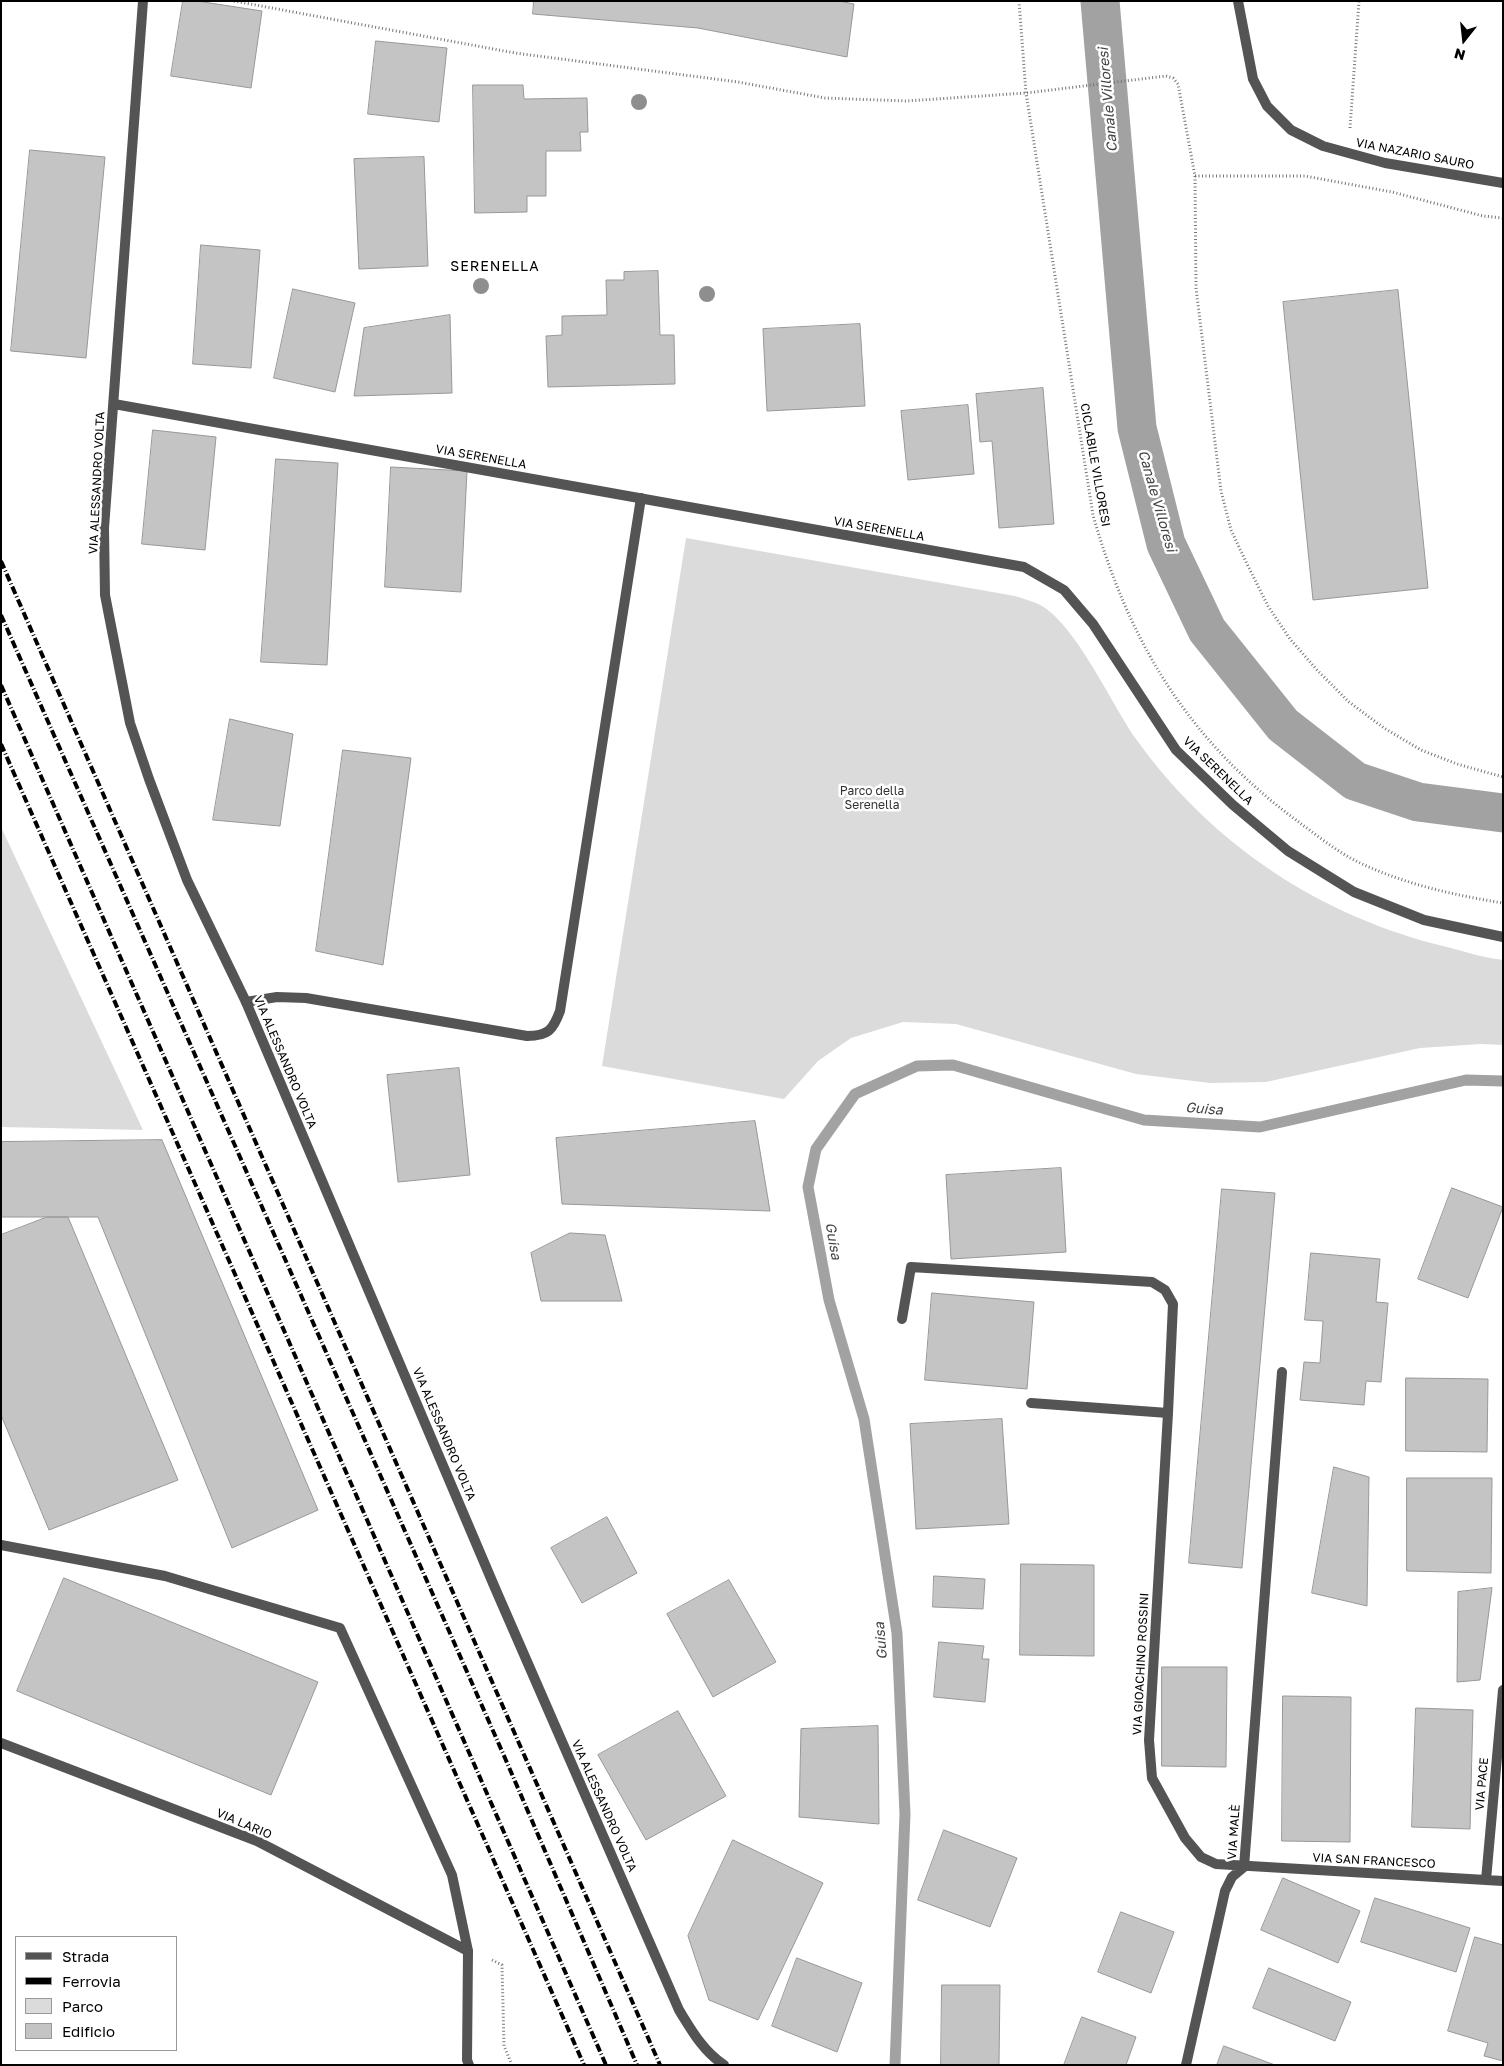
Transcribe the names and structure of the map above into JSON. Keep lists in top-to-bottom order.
{
  "streets": {
    "street": [
      "VIA NAZARIO SAURO",
      "VIA SERENELLA",
      "VIA ALESSANDRO VOLTA",
      "VIA GIOACHINO ROSSINI",
      "VIA PACE",
      "VIA LARIO",
      "VIA MALÈ",
      "VIA SAN FRANCESCO"
    ],
    "path": ["CICLABILE VILLORESI"]
  },
  "crossings": [
    ["VIA SERENELLA", "VIA ALESSANDRO VOLTA"],
    ["VIA GIOACHINO ROSSINI", "VIA MALÈ"],
    ["VIA GIOACHINO ROSSINI", "VIA SAN FRANCESCO"],
    ["VIA PACE", "VIA SAN FRANCESCO"],
    ["VIA MALÈ", "VIA SAN FRANCESCO"]
  ],
  "districts": ["SERENELLA"],
  "water": ["Canale Villoresi", "Guisa"],
  "parks": ["Parco della Serenella"],
  "legend": [
    "Strada",
    "Ferrovia",
    "Parco",
    "Edificio"
  ],
  "north": "bottom"
}
